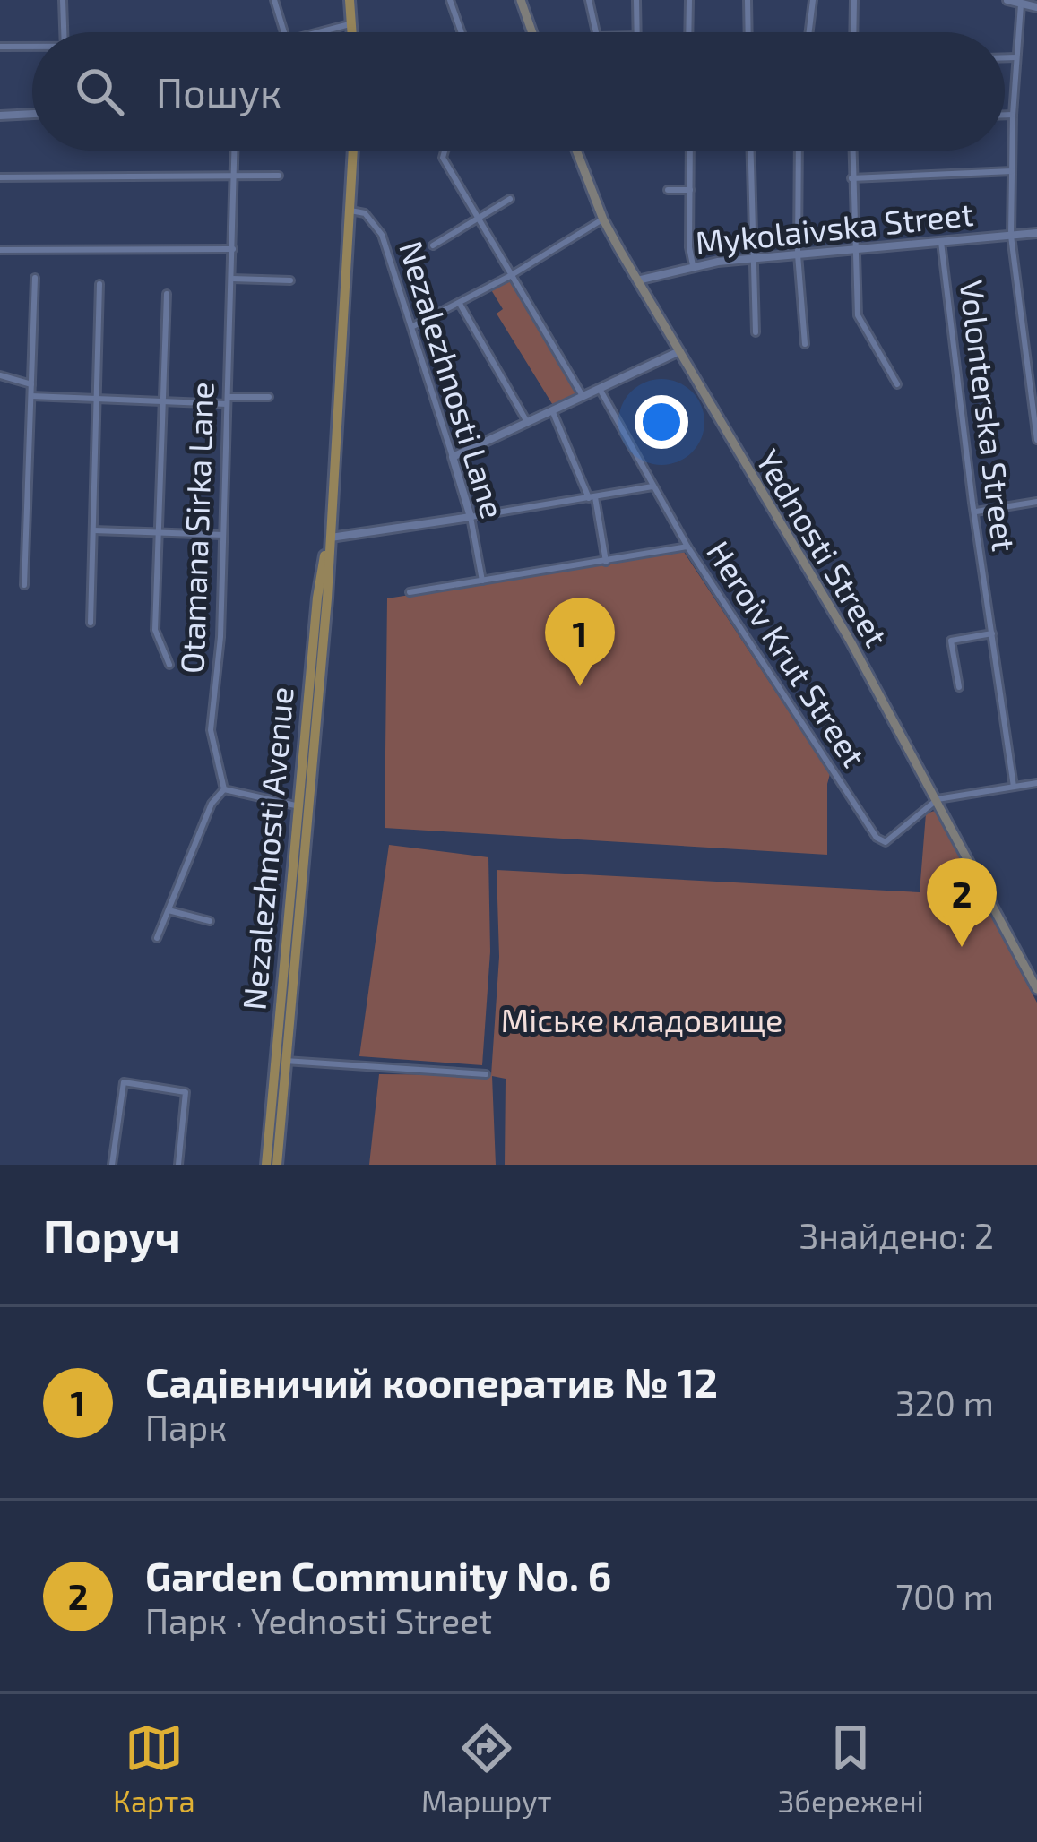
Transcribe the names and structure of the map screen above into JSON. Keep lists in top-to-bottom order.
{
  "streets": {
    "main road": ["Yednosti Street", "Nezalezhnosti Avenue"],
    "street": [
      "Mykolaivska Street",
      "Nezalezhnosti Lane",
      "Volonterska Street",
      "Otamana Sirka Lane",
      "Heroiv Krut Street"
    ]
  },
  "crossings": [
    ["Mykolaivska Street", "Volonterska Street"],
    ["Mykolaivska Street", "Yednosti Street"],
    ["Nezalezhnosti Lane", "Nezalezhnosti Avenue"],
    ["Yednosti Street", "Heroiv Krut Street"]
  ],
  "parks": ["Міське кладовище"],
  "page": {
    "search": "Пошук",
    "pins": ["1", "2"],
    "heading": ["Поруч", "Знайдено: 2"],
    "list": [
      {
        "mark": "1",
        "name": "Садівничий кооператив № 12",
        "note": "Парк",
        "value": "320 m"
      },
      {
        "mark": "2",
        "name": "Garden Community No. 6",
        "note": "Парк · Yednosti Street",
        "value": "700 m"
      }
    ],
    "nav": ["Карта", "Маршрут", "Збережені"]
  }
}
